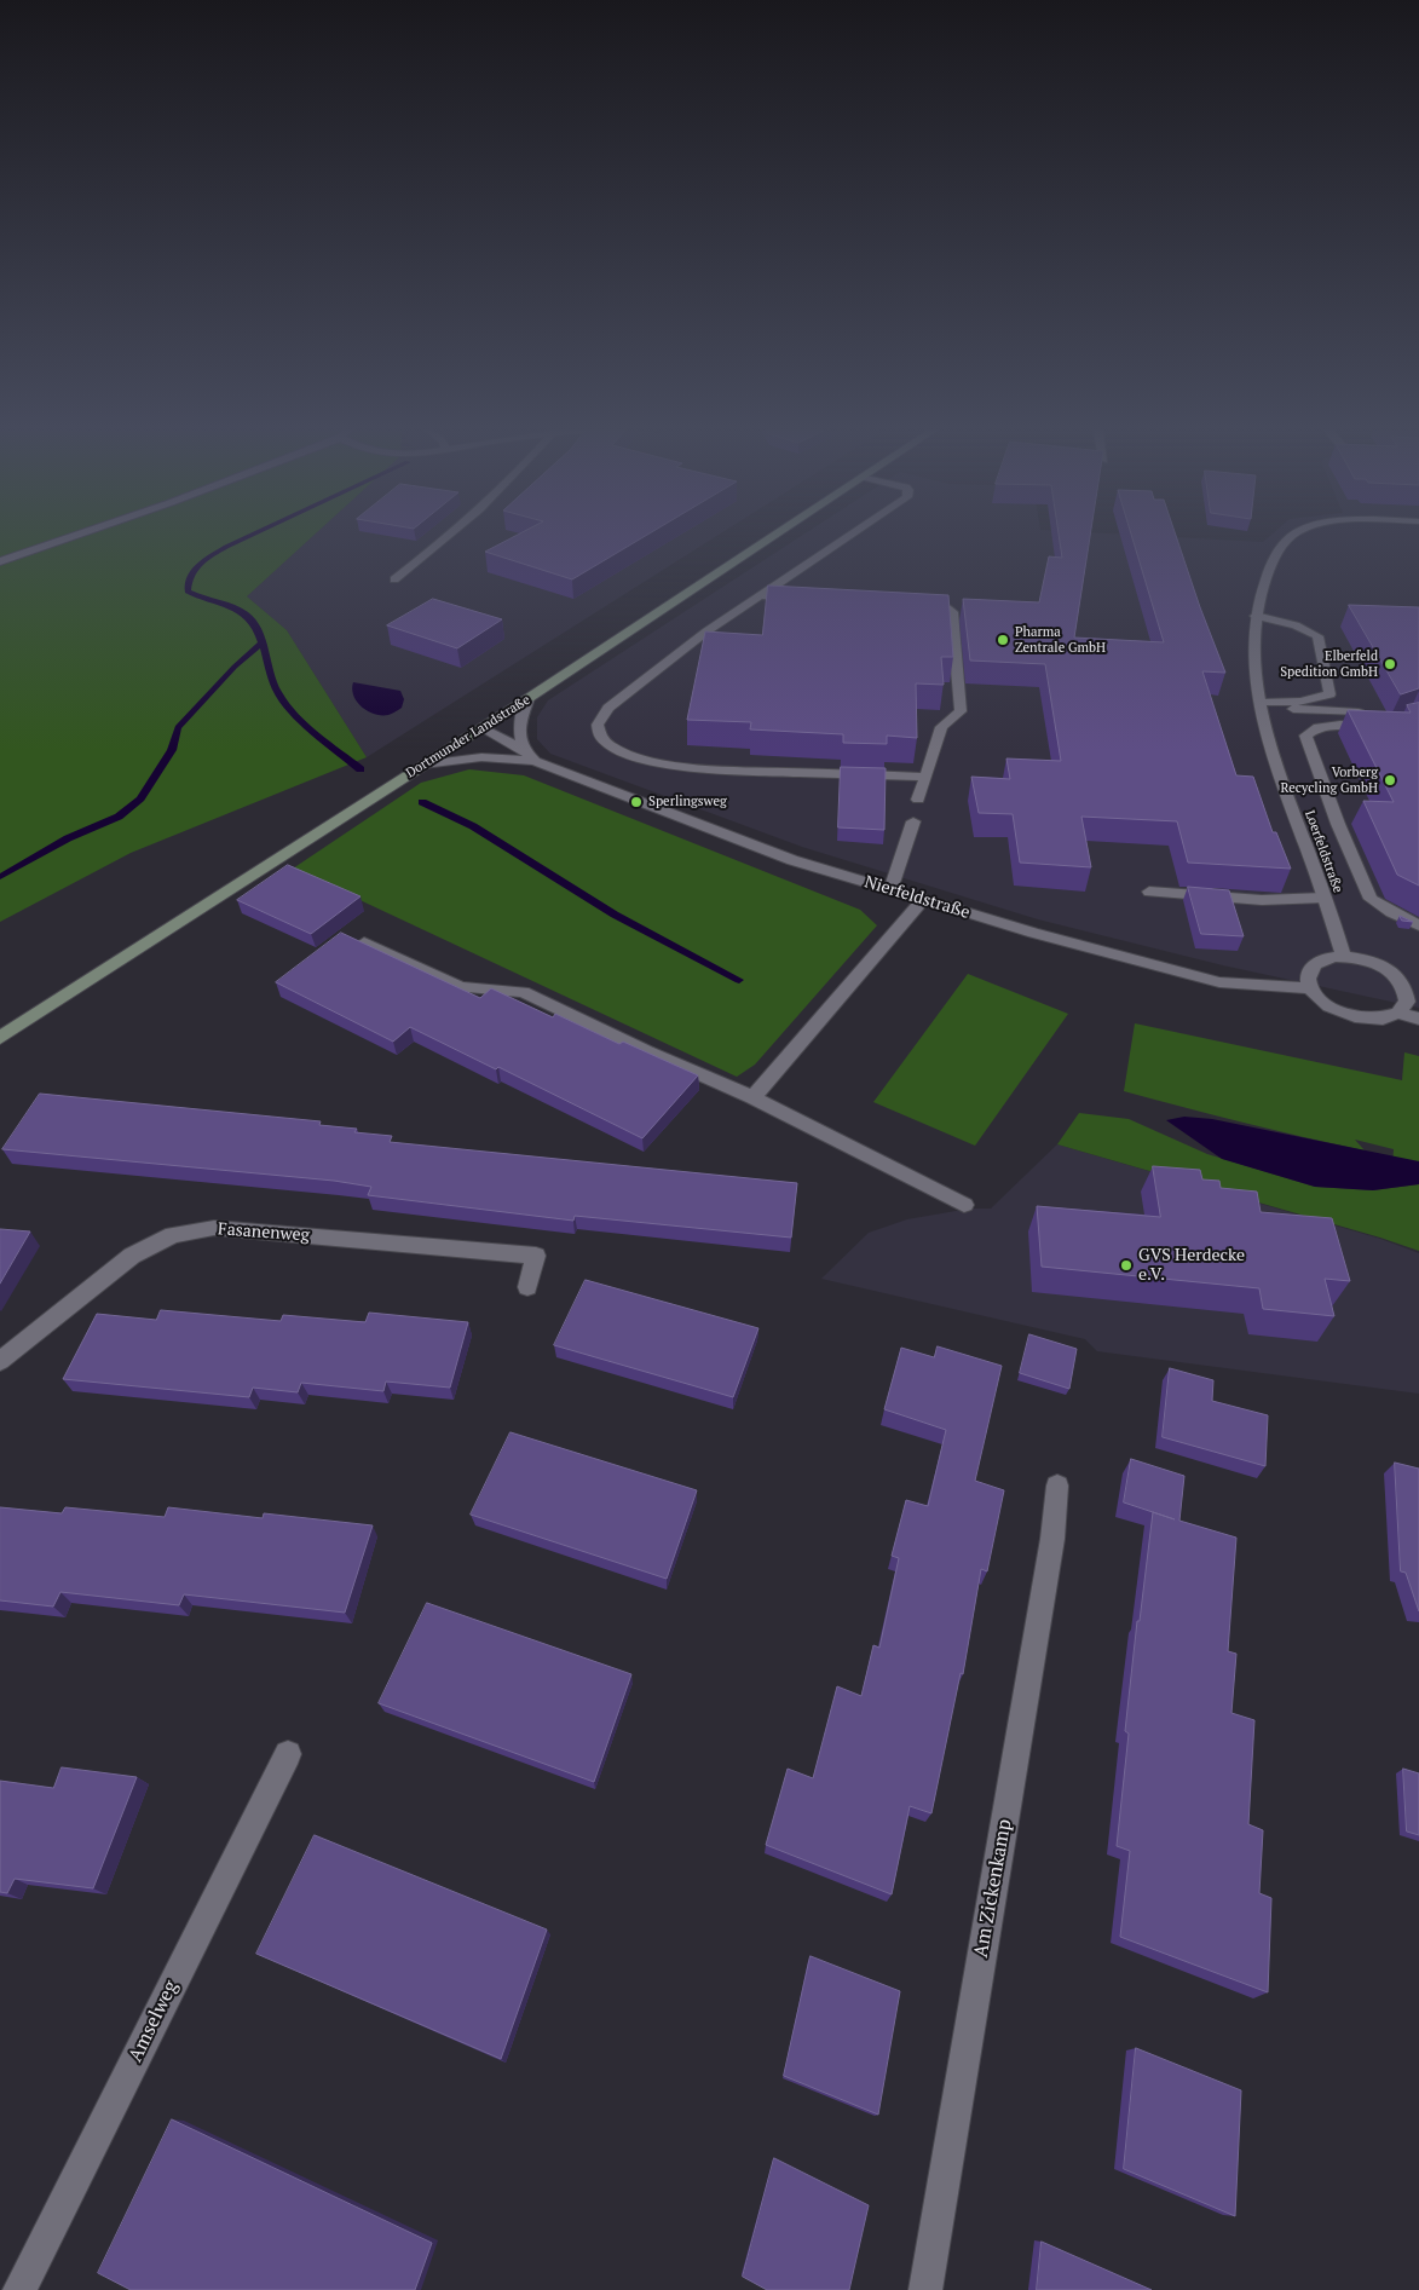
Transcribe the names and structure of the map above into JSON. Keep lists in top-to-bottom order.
{
  "streets": {
    "main road": ["Dortmunder Landstraße"],
    "street": [
      "Loerfeldstraße",
      "Nierfeldstraße",
      "Fasanenweg",
      "Am Zickenkamp",
      "Amselweg"
    ]
  },
  "crossings": [
    ["Dortmunder Landstraße", "Nierfeldstraße"],
    ["Loerfeldstraße", "Nierfeldstraße"]
  ],
  "places": [
    "Pharma Zentrale GmbH",
    "Elberfeld Spedition GmbH",
    "Vorberg Recycling GmbH",
    "Sperlingsweg",
    "GVS Herdecke e.V."
  ]
}
